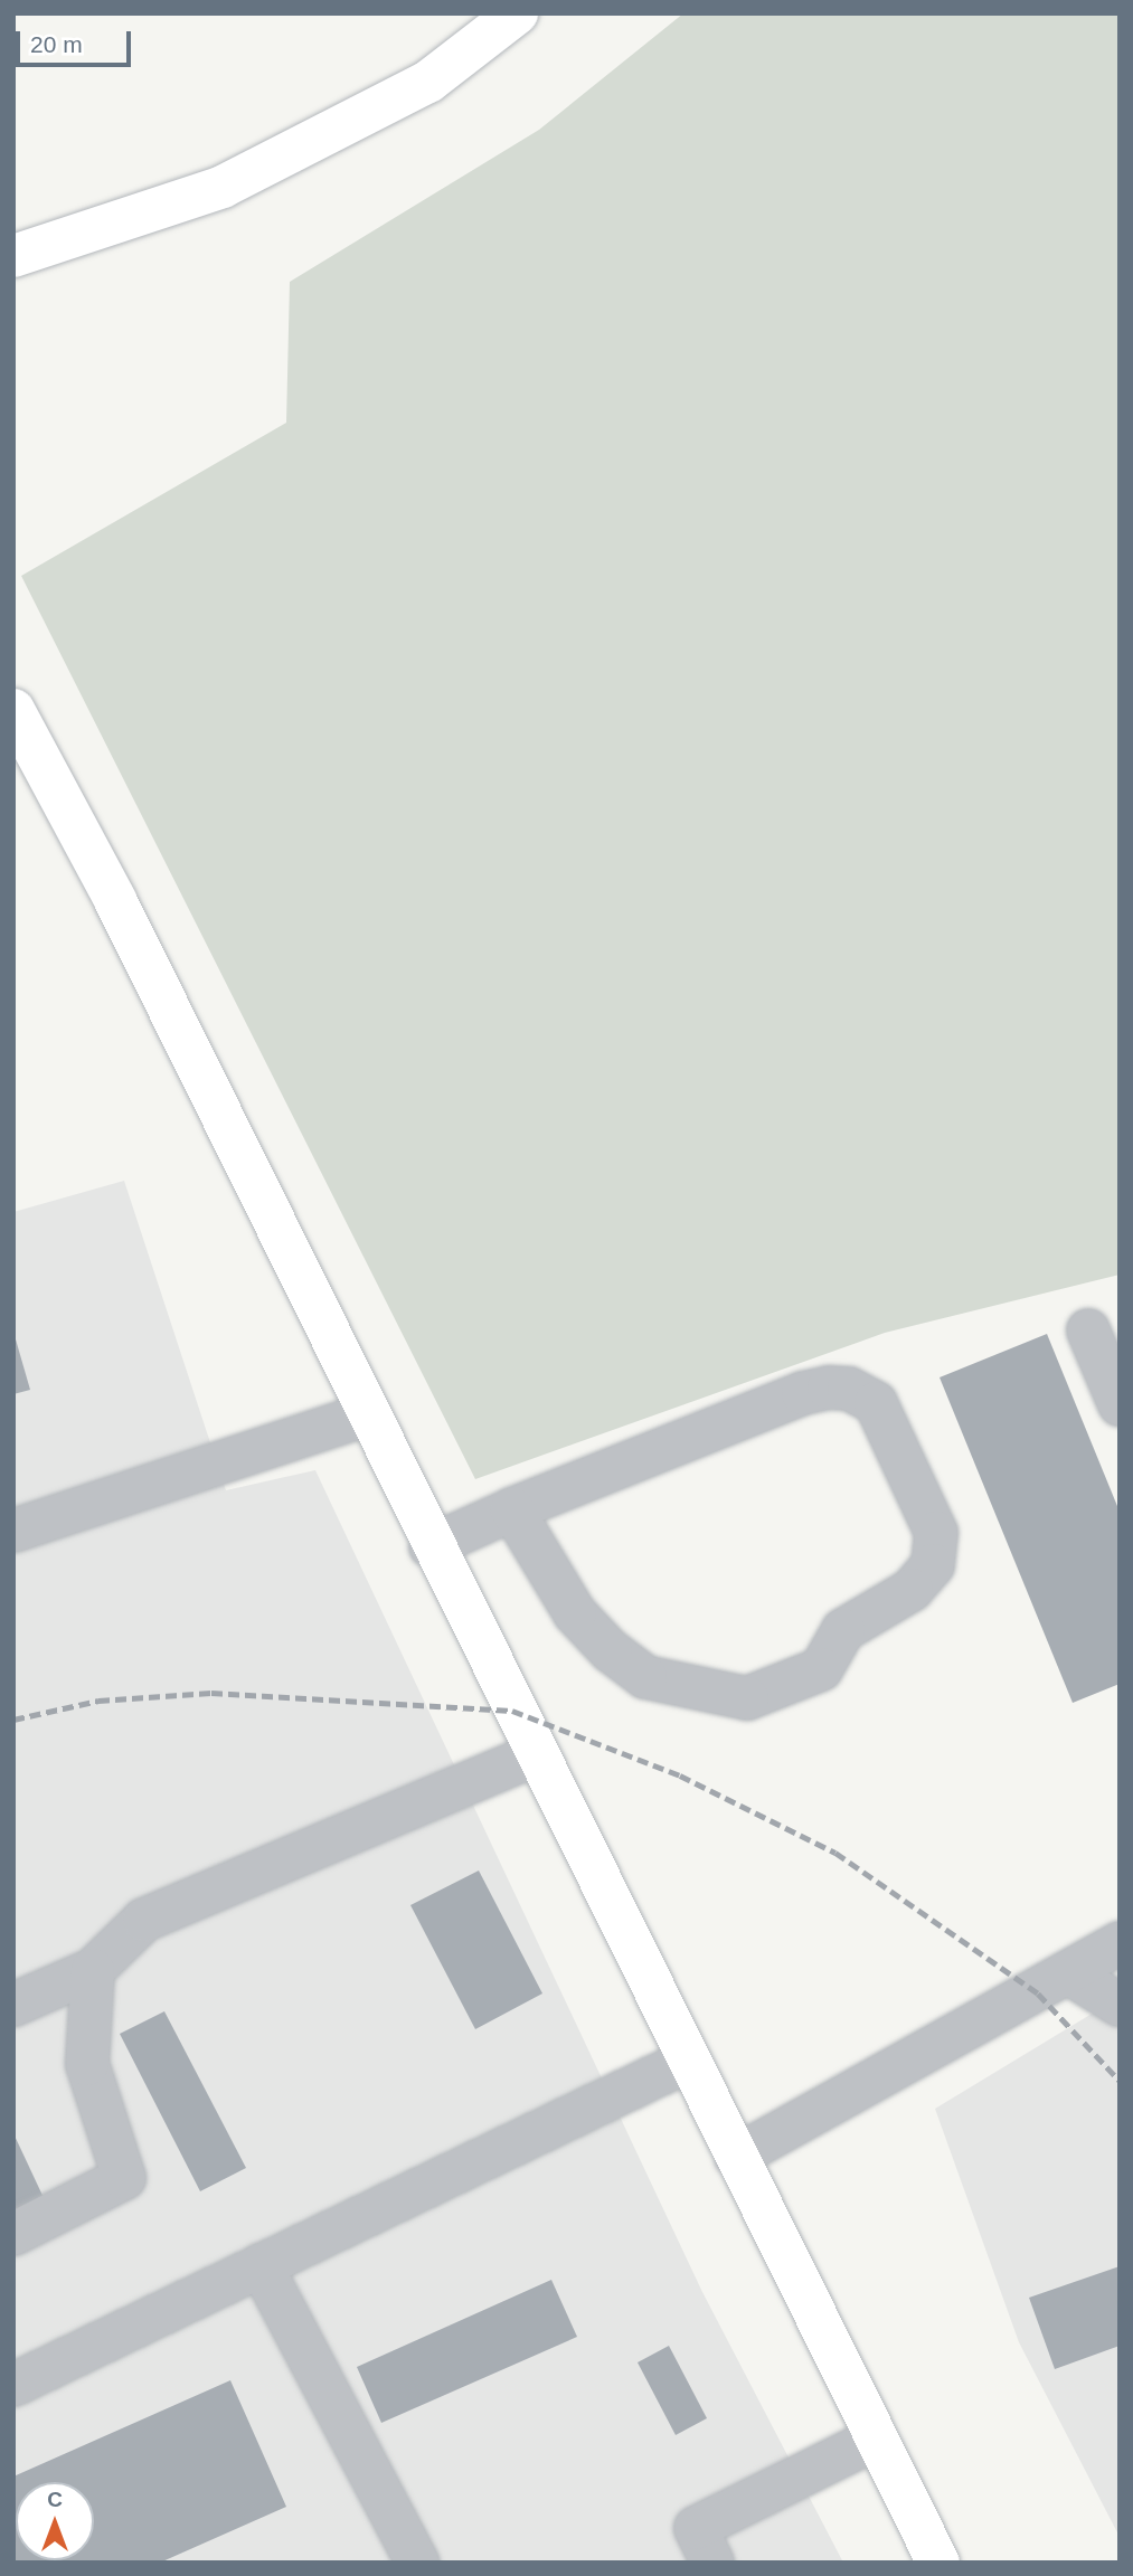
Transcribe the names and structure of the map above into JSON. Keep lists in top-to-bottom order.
{
  "scale_bar": "20 m",
  "north": "top"
}
